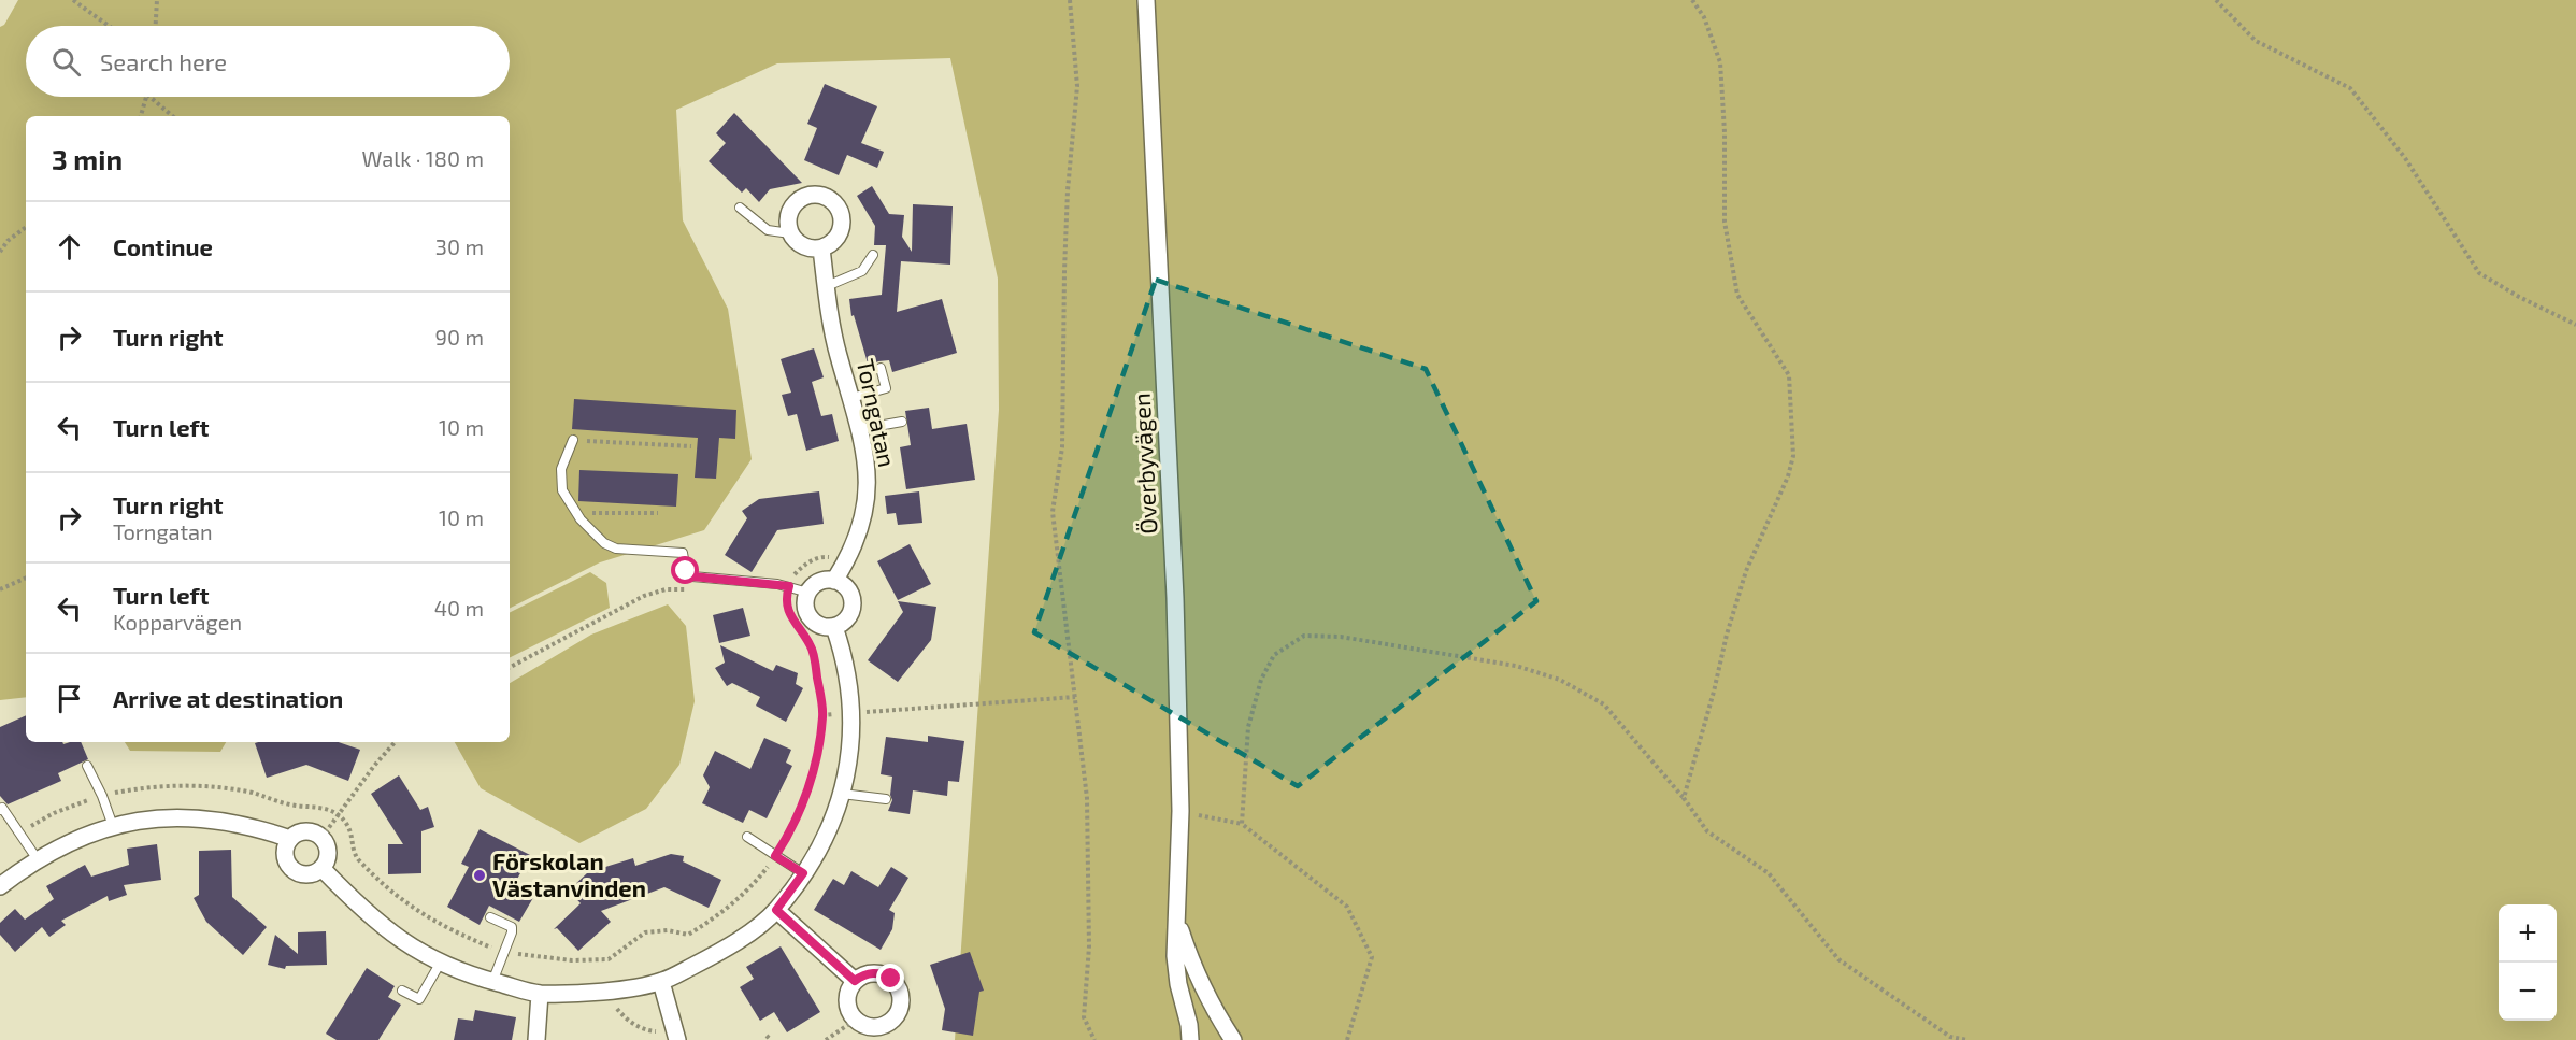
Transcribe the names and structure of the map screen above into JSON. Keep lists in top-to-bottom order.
{
  "streets": {
    "street": ["Torngatan", "Överbyvägen"]
  },
  "places": ["Förskolan Västanvinden"],
  "page": {
    "search": "Search here",
    "heading": ["3 min", "Walk · 180 m"],
    "list": [
      ["Continue", "30 m"],
      ["Turn right", "90 m"],
      ["Turn left", "10 m"],
      ["Turn right", "Torngatan", "10 m"],
      ["Turn left", "Kopparvägen", "40 m"],
      "Arrive at destination"
    ],
    "map_buttons": ["+", "−"]
  }
}
